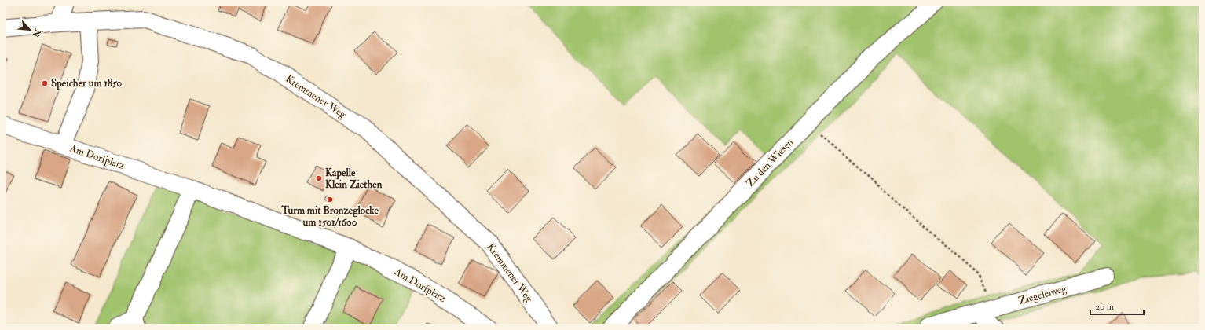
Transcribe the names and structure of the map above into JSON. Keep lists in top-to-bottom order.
{
  "streets": {
    "street": [
      "Kremmener Weg",
      "Am Dorfplatz",
      "Zu den Wiesen",
      "Ziegeleiweg"
    ]
  },
  "places": ["Speicher um 1850", "Kapelle Klein Ziethen", "Turm mit Bronzeglocke um 1501/1600"],
  "scale_bar": "20 m",
  "north": "bottom right"
}
